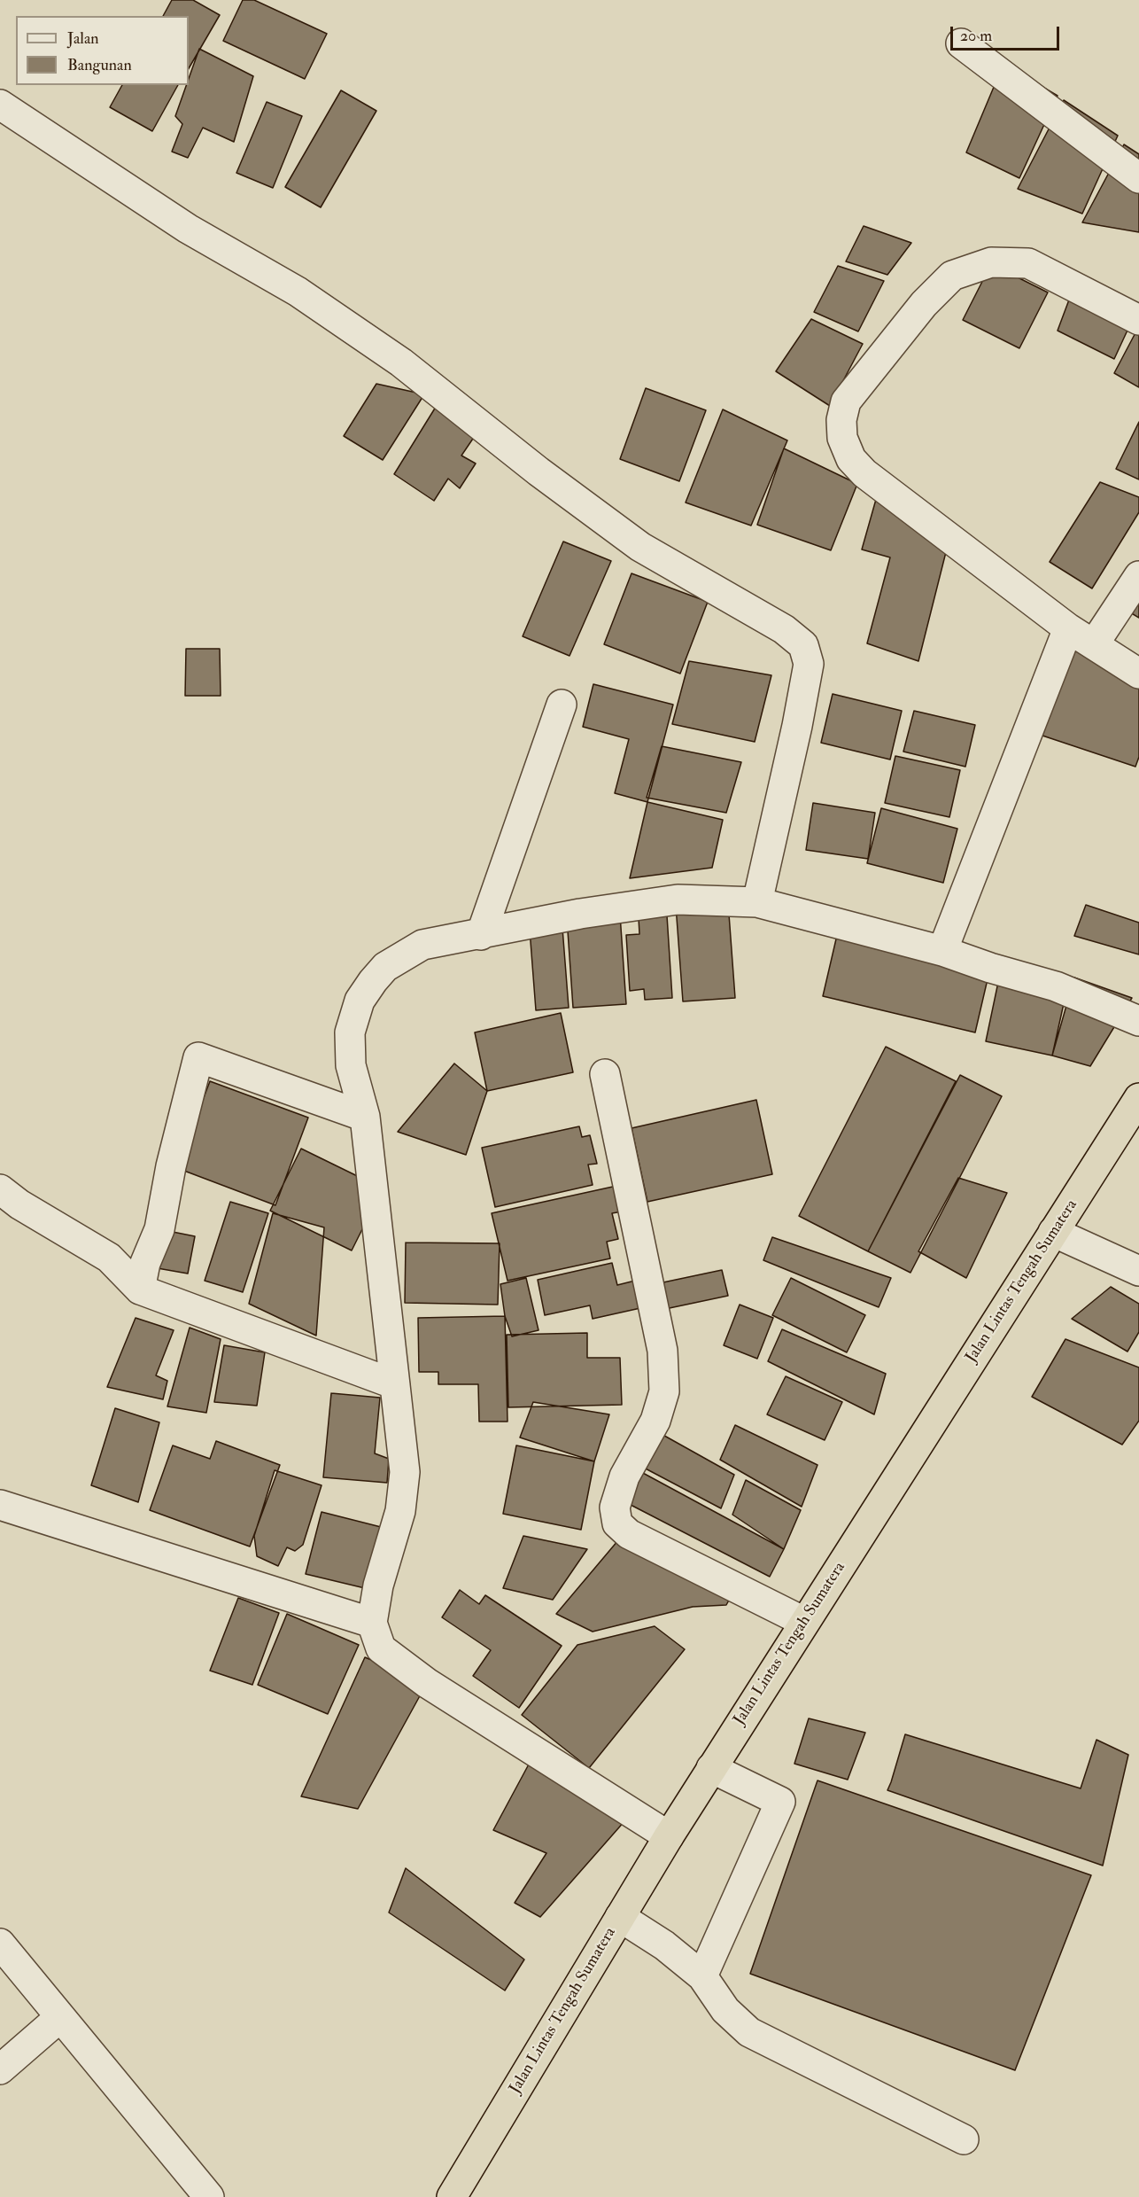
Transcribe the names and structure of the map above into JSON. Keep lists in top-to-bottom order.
{
  "streets": {
    "highway": ["Jalan Lintas Tengah Sumatera"]
  },
  "legend": ["Jalan", "Bangunan"],
  "scale_bar": "20 m"
}
